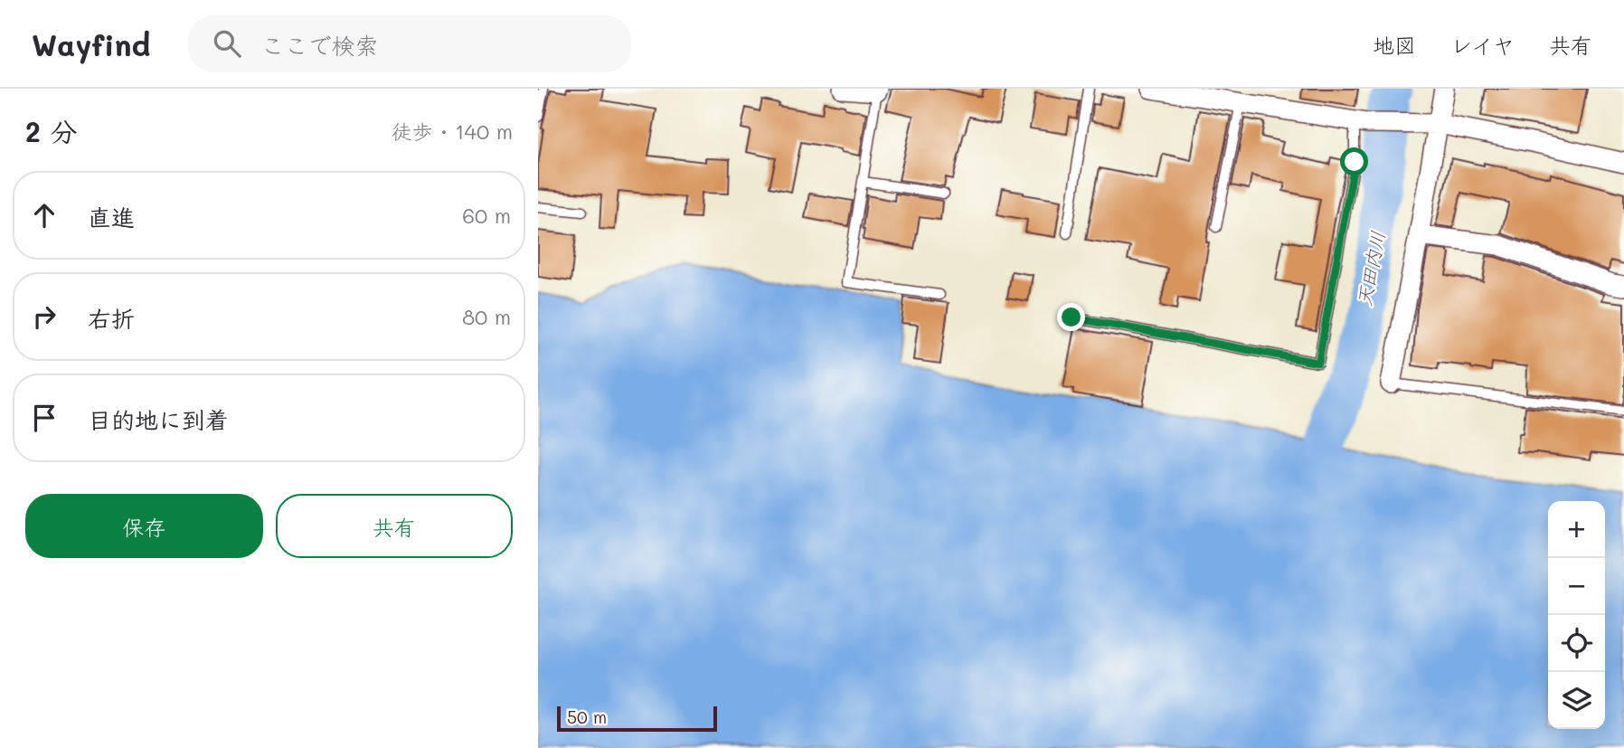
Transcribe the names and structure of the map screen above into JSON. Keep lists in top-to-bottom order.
{
  "water": ["天田内川"],
  "scale_bar": "50 m",
  "page": {
    "header": "Wayfind",
    "search": "ここで検索",
    "nav": ["地図", "レイヤ", "共有"],
    "heading": ["2 分", "徒歩 · 140 m"],
    "list": [
      ["直進", "60 m"],
      ["右折", "80 m"],
      "目的地に到着"
    ],
    "buttons": ["保存", "共有"],
    "map_buttons": ["+", "−"],
    "scale": "50 m"
  }
}
